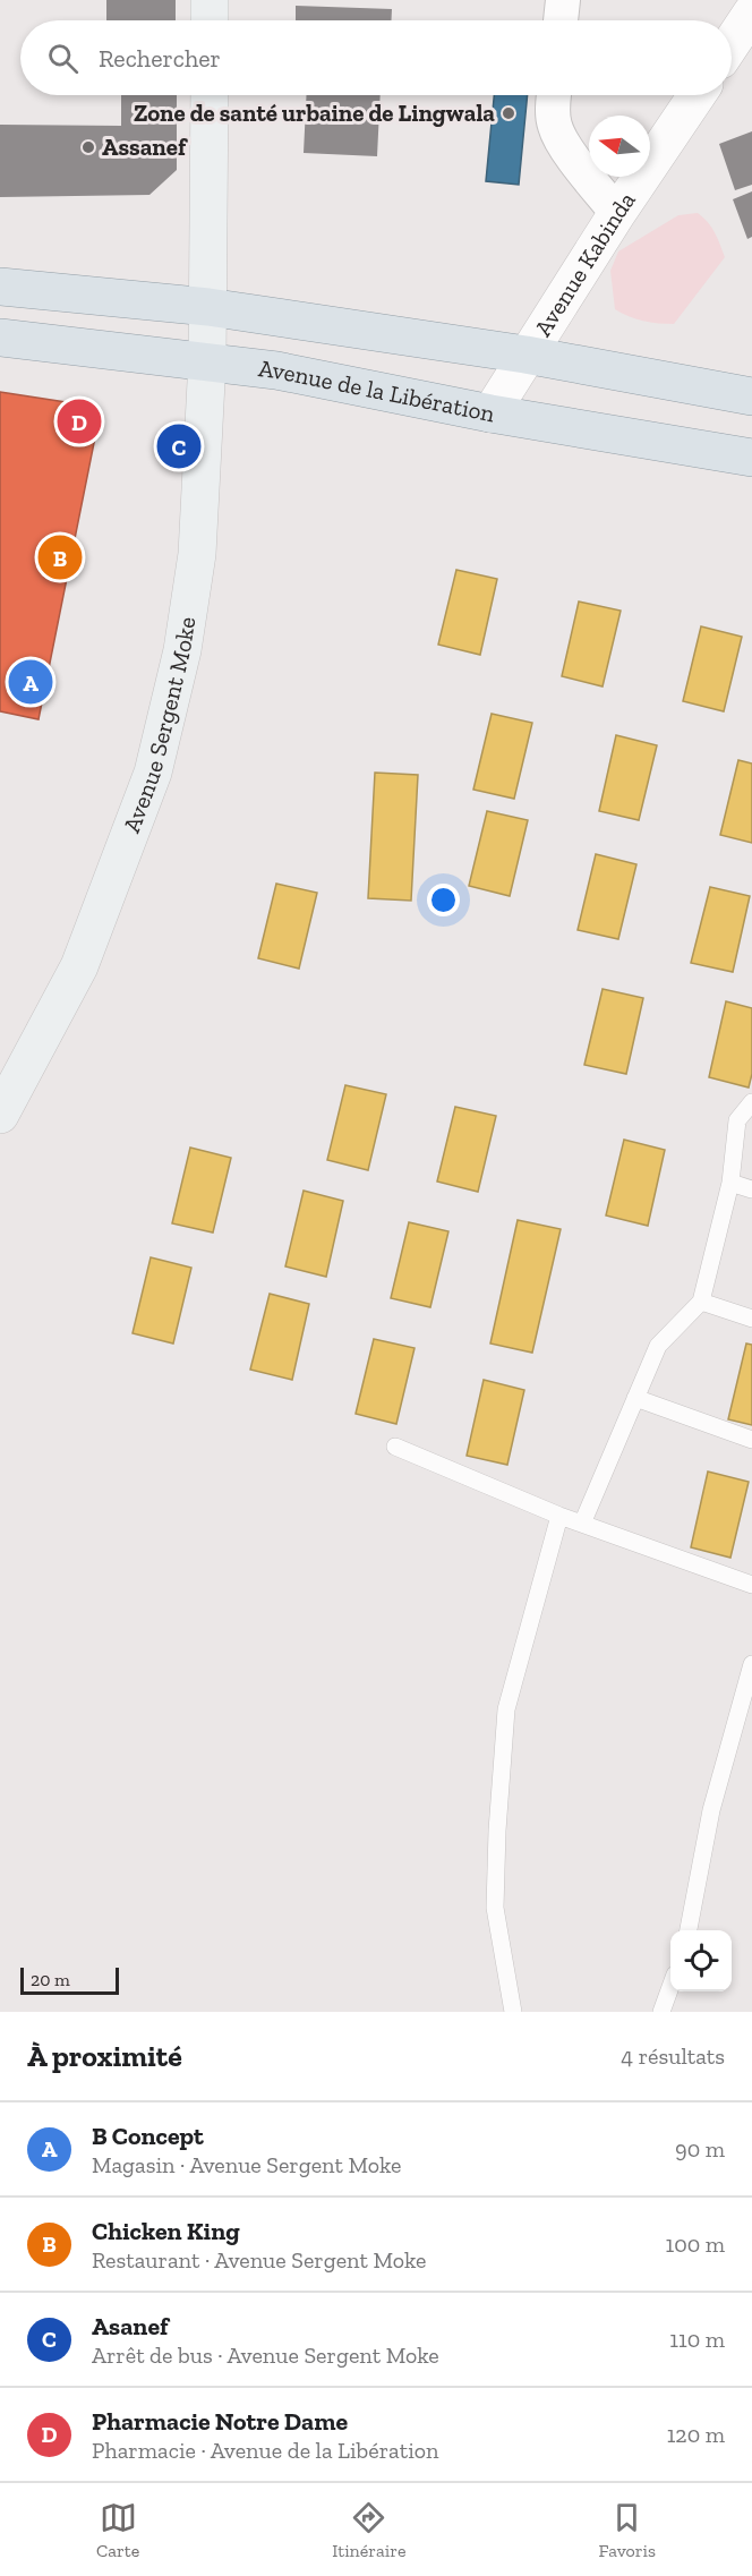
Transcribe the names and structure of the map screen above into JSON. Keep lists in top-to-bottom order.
{
  "streets": {
    "main road": ["Avenue de la Libération", "Avenue Sergent Moke"],
    "street": ["Avenue Kabinda"]
  },
  "crossings": [
    ["Avenue Kabinda", "Avenue de la Libération"],
    ["Avenue de la Libération", "Avenue Sergent Moke"]
  ],
  "places": ["Zone de santé urbaine de Lingwala", "Assanef"],
  "scale_bar": "20 m",
  "north": "left",
  "page": {
    "search": "Rechercher",
    "pins": [
      "D",
      "C",
      "B",
      "A"
    ],
    "scale": "20 m",
    "heading": ["À proximité", "4 résultats"],
    "list": [
      {
        "mark": "A",
        "name": "B Concept",
        "note": "Magasin · Avenue Sergent Moke",
        "value": "90 m"
      },
      {
        "mark": "B",
        "name": "Chicken King",
        "note": "Restaurant · Avenue Sergent Moke",
        "value": "100 m"
      },
      {
        "mark": "C",
        "name": "Asanef",
        "note": "Arrêt de bus · Avenue Sergent Moke",
        "value": "110 m"
      },
      {
        "mark": "D",
        "name": "Pharmacie Notre Dame",
        "note": "Pharmacie · Avenue de la Libération",
        "value": "120 m"
      }
    ],
    "nav": ["Carte", "Itinéraire", "Favoris"]
  }
}
